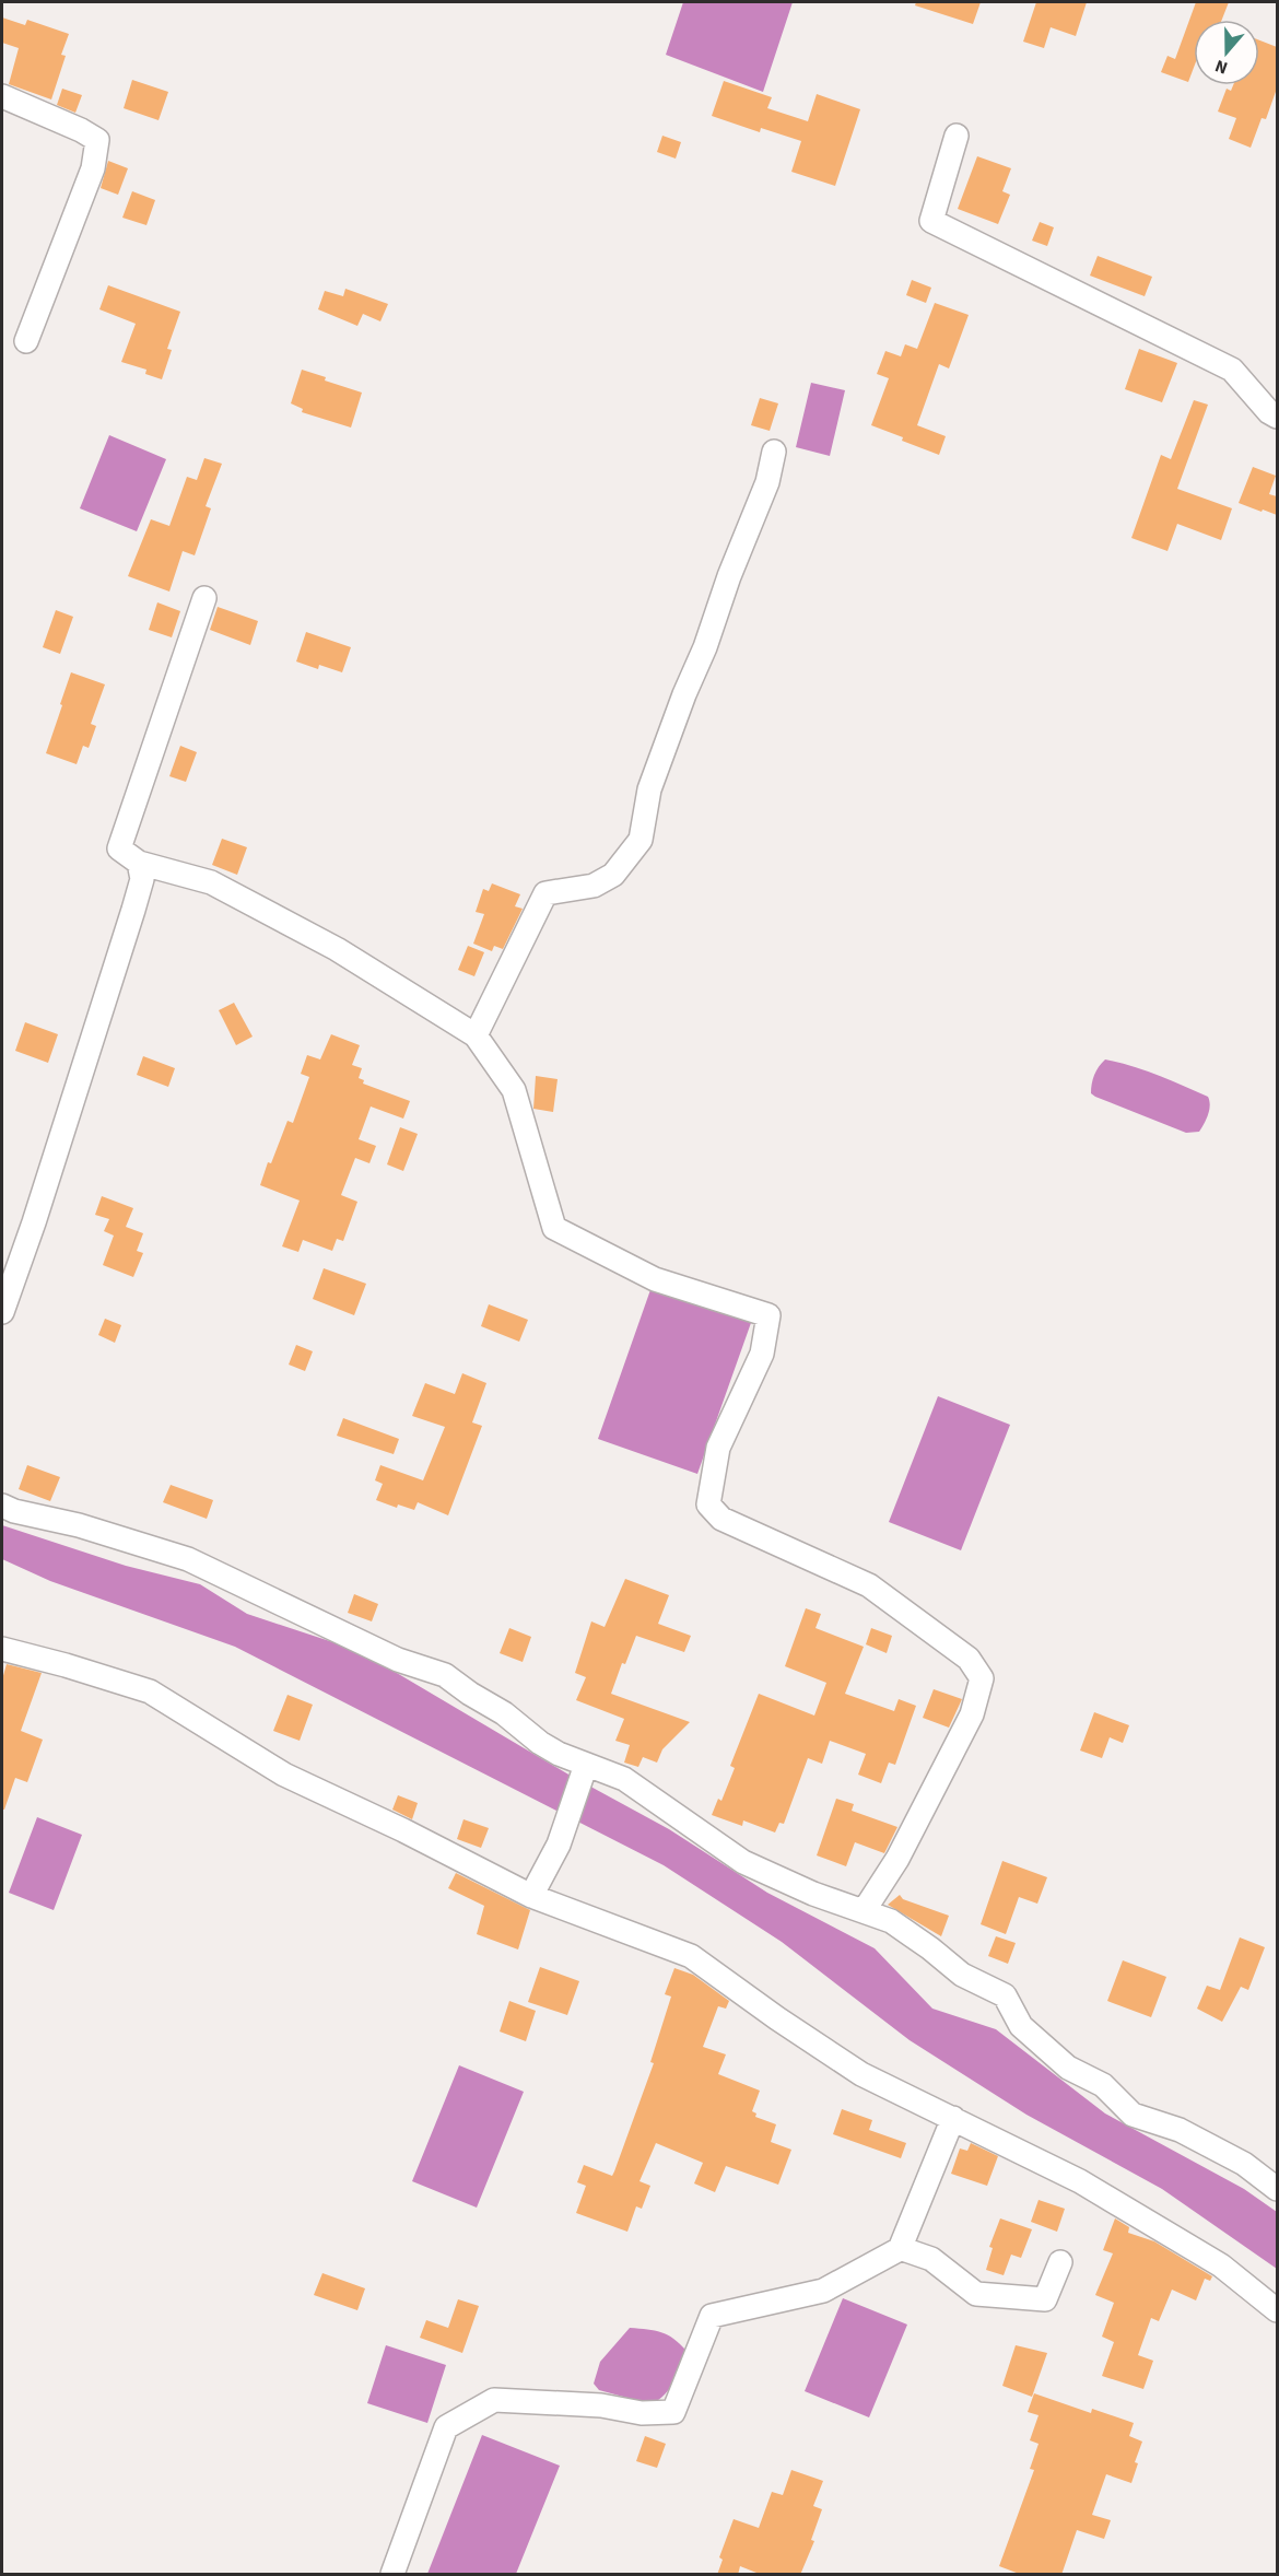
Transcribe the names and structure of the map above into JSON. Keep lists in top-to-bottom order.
{
  "north": "bottom"
}
